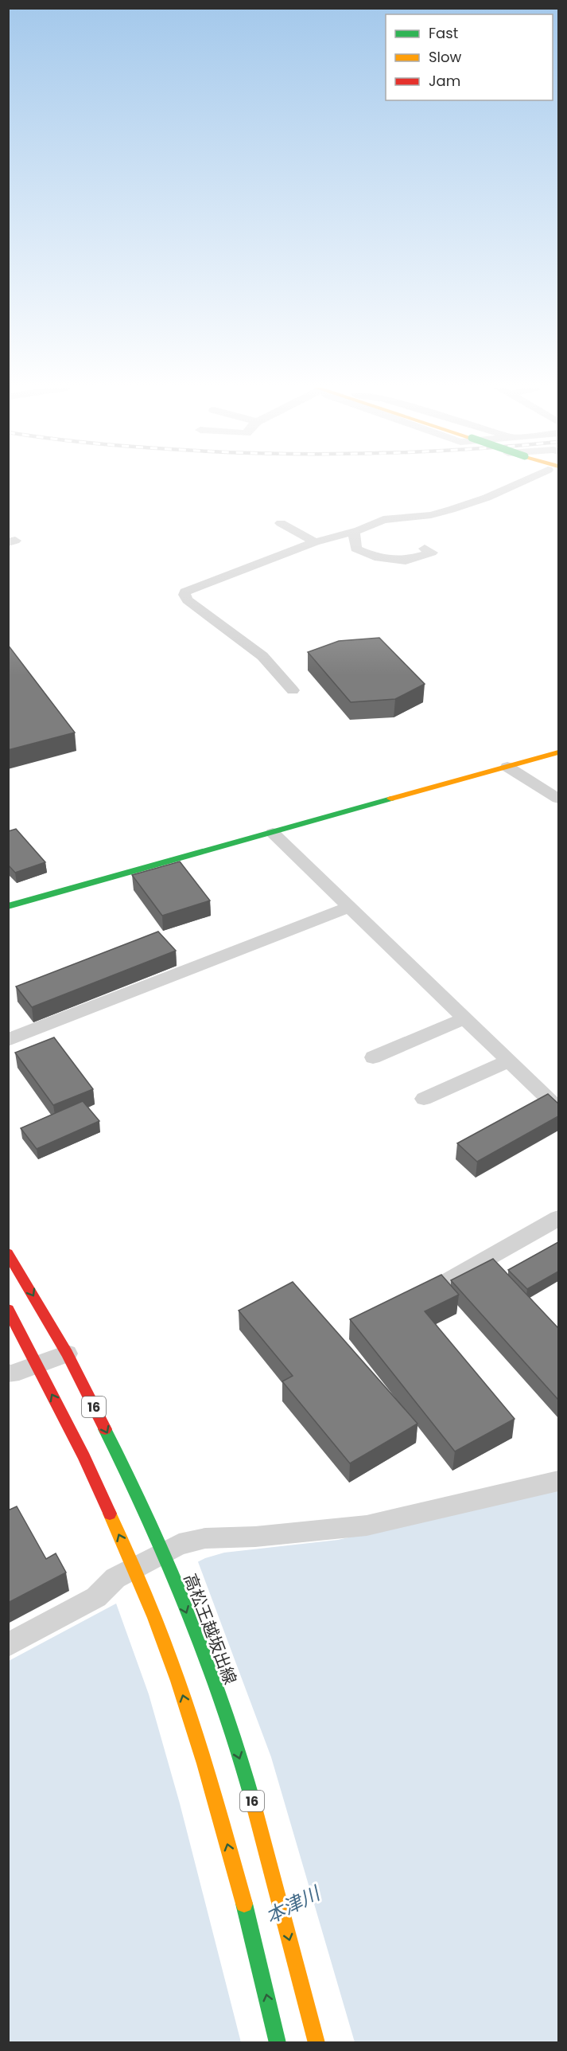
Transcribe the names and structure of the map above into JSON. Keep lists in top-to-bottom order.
{
  "streets": {
    "main road": ["16", "高松王越坂出線"]
  },
  "water": ["本津川"],
  "legend": ["Fast", "Slow", "Jam"]
}
